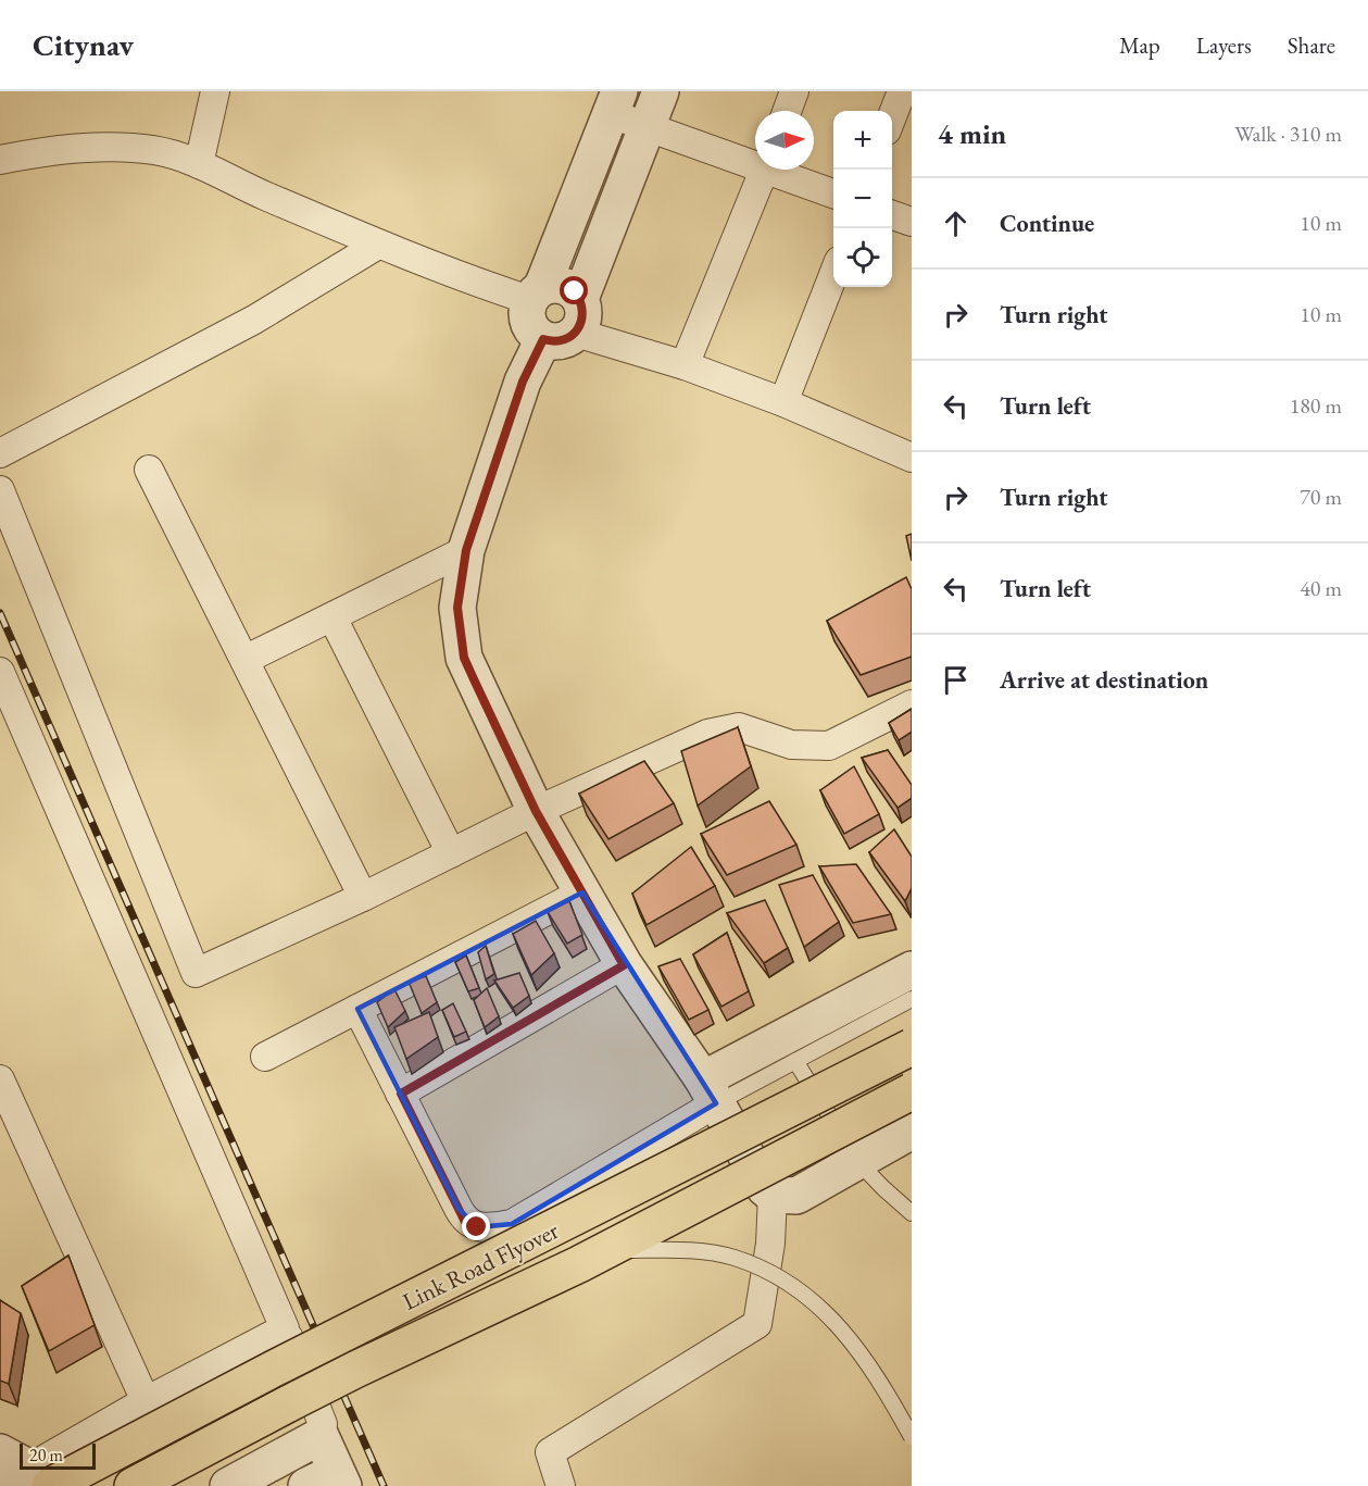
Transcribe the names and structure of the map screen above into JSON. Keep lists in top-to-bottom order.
{
  "streets": {
    "main road": ["Link Road Flyover"]
  },
  "scale_bar": "20 m",
  "north": "right",
  "page": {
    "header": "Citynav",
    "nav": ["Map", "Layers", "Share"],
    "heading": ["4 min", "Walk · 310 m"],
    "map_buttons": ["+", "−"],
    "list": [
      ["Continue", "10 m"],
      ["Turn right", "10 m"],
      ["Turn left", "180 m"],
      ["Turn right", "70 m"],
      ["Turn left", "40 m"],
      "Arrive at destination"
    ],
    "scale": "20 m"
  }
}
